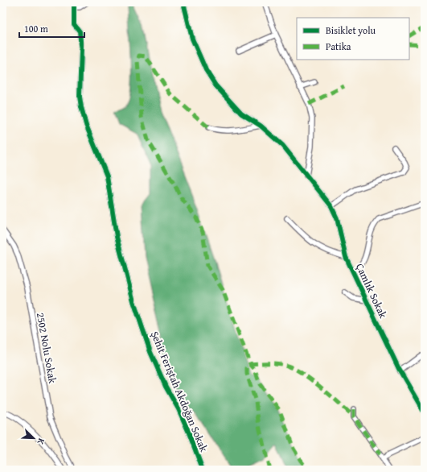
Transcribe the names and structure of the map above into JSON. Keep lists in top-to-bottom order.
{
  "streets": {
    "street": ["Çamlık Sokak", "2502 Nolu Sokak", "Şehit Feriştah Akdoğan Sokak"]
  },
  "legend": ["Bisiklet yolu", "Patika"],
  "scale_bar": "100 m",
  "north": "bottom right"
}
